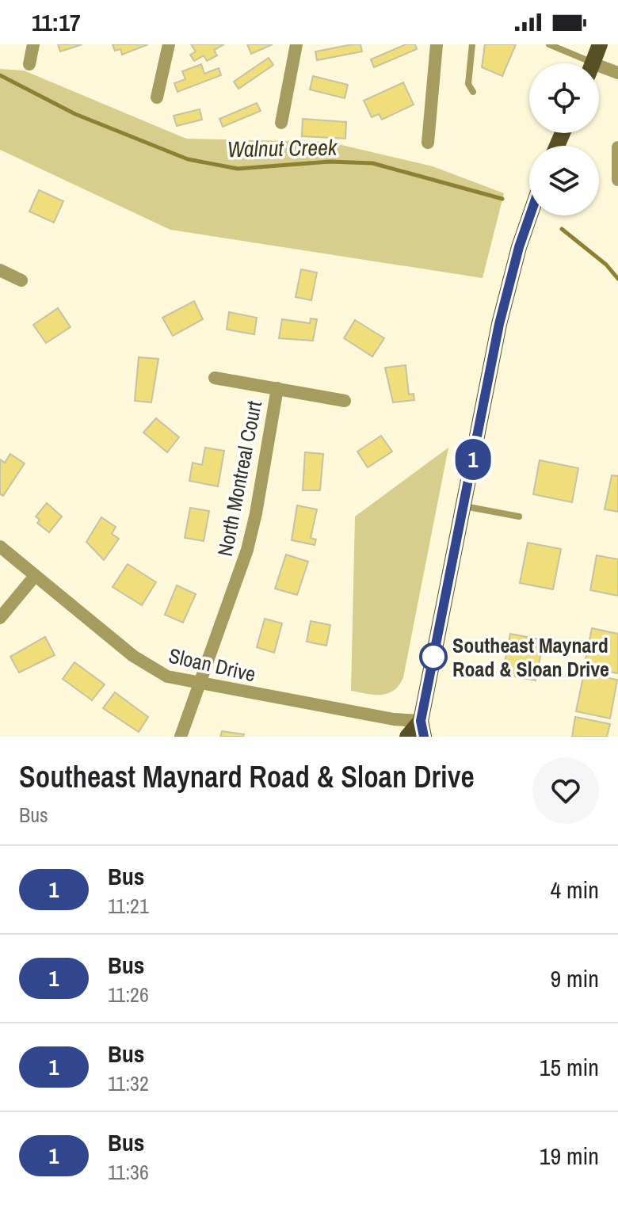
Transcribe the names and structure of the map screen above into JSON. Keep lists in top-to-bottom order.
{
  "streets": {
    "street": ["North Montreal Court", "Sloan Drive"]
  },
  "crossings": [
    ["North Montreal Court", "Sloan Drive"]
  ],
  "water": ["Walnut Creek"],
  "places": ["Southeast Maynard Road & Sloan Drive"],
  "lines": ["bus line 1"],
  "page": {
    "status": "11:17",
    "on_map": "1",
    "heading": ["Southeast Maynard Road & Sloan Drive", "Bus"],
    "list": [
      {
        "mark": "1",
        "name": "Bus",
        "note": "11:21",
        "value": "4 min"
      },
      {
        "mark": "1",
        "name": "Bus",
        "note": "11:26",
        "value": "9 min"
      },
      {
        "mark": "1",
        "name": "Bus",
        "note": "11:32",
        "value": "15 min"
      },
      {
        "mark": "1",
        "name": "Bus",
        "note": "11:36",
        "value": "19 min"
      }
    ]
  }
}
